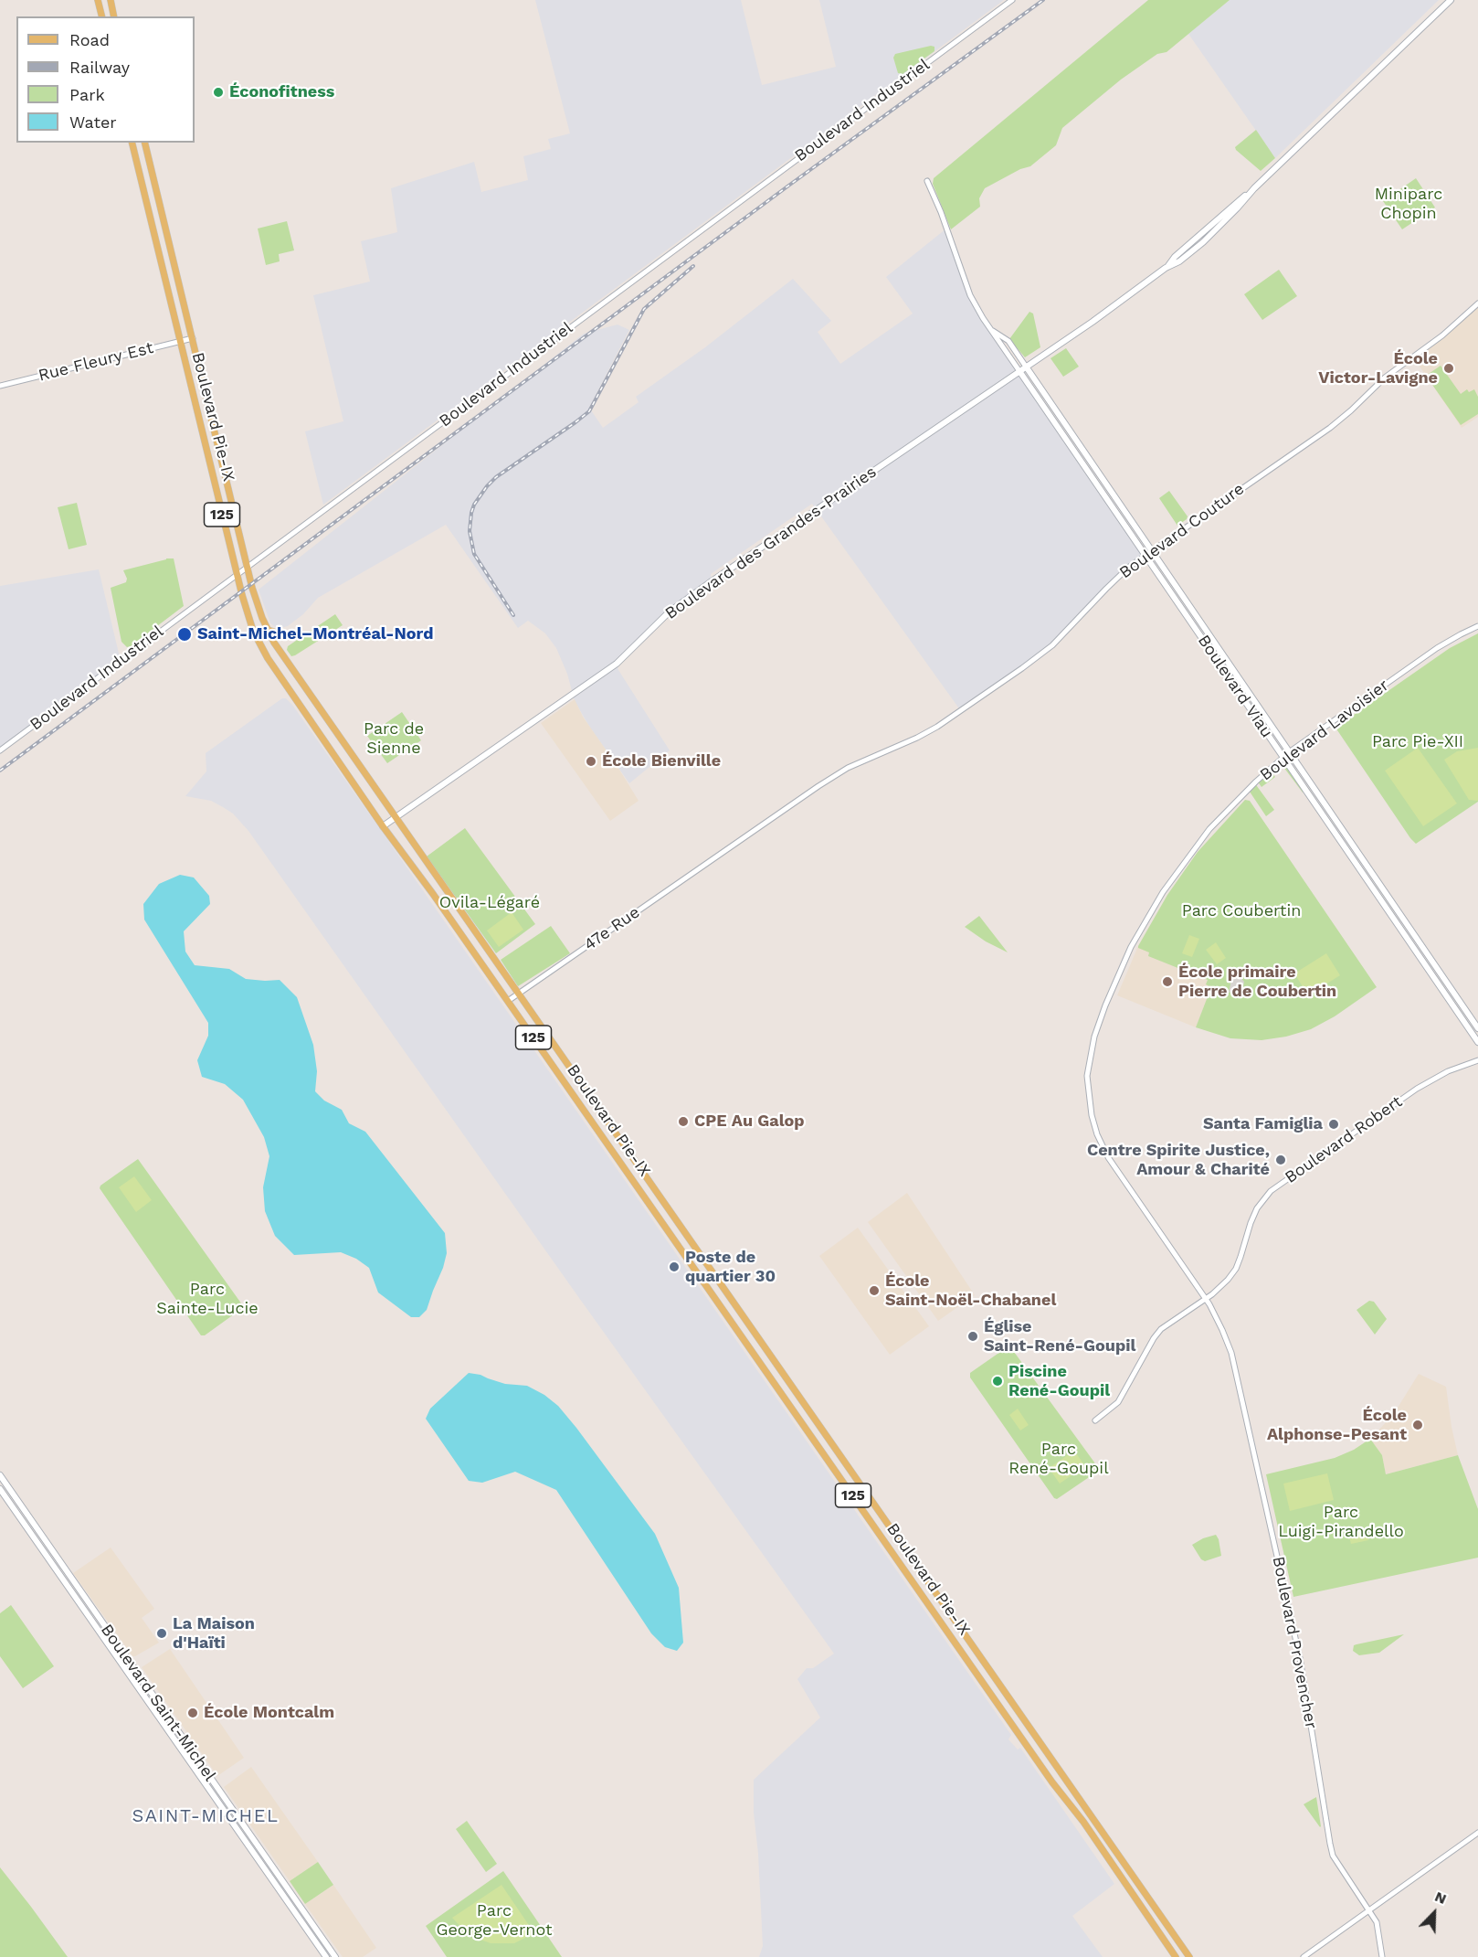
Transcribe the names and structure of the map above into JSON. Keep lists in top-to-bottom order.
{
  "streets": {
    "main road": [
      "Boulevard Pie-IX",
      "125",
      "Boulevard des Grandes-Prairies",
      "Boulevard Viau",
      "Boulevard Saint-Michel"
    ],
    "street": [
      "Boulevard Industriel",
      "Rue Fleury Est",
      "Boulevard Couture",
      "Boulevard Lavoisier",
      "47e Rue",
      "Boulevard Robert",
      "Boulevard Provencher"
    ]
  },
  "crossings": [
    ["Boulevard Industriel", "Boulevard Pie-IX"],
    ["Rue Fleury Est", "Boulevard Pie-IX"],
    ["Boulevard Pie-IX", "Boulevard des Grandes-Prairies"],
    ["Boulevard Pie-IX", "47e Rue"],
    ["Boulevard Couture", "Boulevard Viau"],
    ["Boulevard Couture", "47e Rue"],
    ["Boulevard des Grandes-Prairies", "Boulevard Viau"],
    ["Boulevard Viau", "Boulevard Lavoisier"],
    ["Boulevard Lavoisier", "Boulevard Provencher"],
    ["Boulevard Robert", "Boulevard Provencher"]
  ],
  "districts": ["SAINT-MICHEL"],
  "parks": [
    "Miniparc Chopin",
    "Parc de Sienne",
    "Parc Pie-XII",
    "Ovila-Légaré",
    "Parc Coubertin",
    "Parc Sainte-Lucie",
    "Parc René-Goupil",
    "Parc Luigi-Pirandello",
    "Parc George-Vernot"
  ],
  "places": [
    "Éconofitness",
    "École Victor-Lavigne",
    "Saint-Michel–Montréal-Nord",
    "École Bienville",
    "École primaire Pierre de Coubertin",
    "CPE Au Galop",
    "Santa Famiglia",
    "Centre Spirite Justice, Amour & Charité",
    "Poste de quartier 30",
    "École Saint-Noël-Chabanel",
    "Église Saint-René-Goupil",
    "Piscine René-Goupil",
    "École Alphonse-Pesant",
    "La Maison d'Haïti",
    "École Montcalm"
  ],
  "legend": [
    "Road",
    "Railway",
    "Park",
    "Water"
  ],
  "north": "top right"
}
